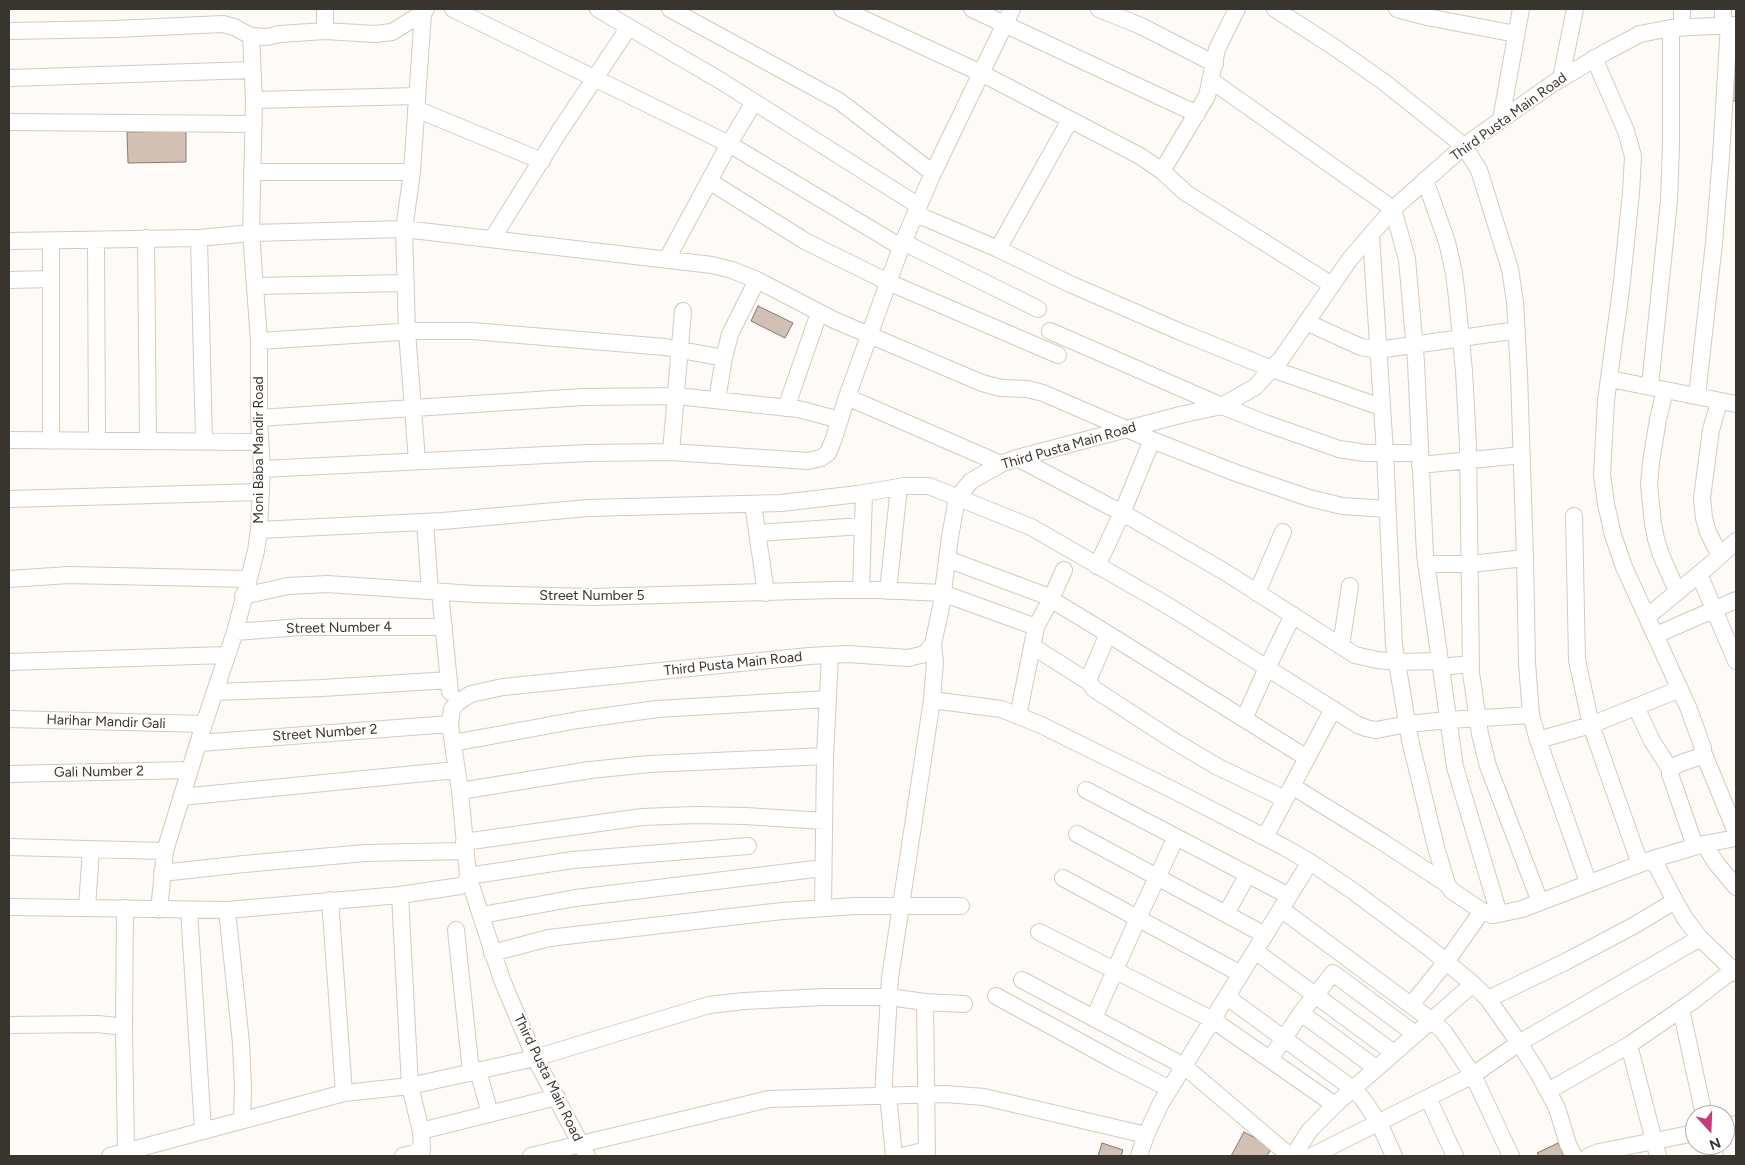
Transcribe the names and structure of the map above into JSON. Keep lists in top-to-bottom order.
{
  "streets": {
    "street": [
      "Third Pusta Main Road",
      "Moni Baba Mandir Road",
      "Street Number 5",
      "Street Number 4",
      "Harihar Mandir Gali",
      "Street Number 2",
      "Gali Number 2"
    ]
  },
  "crossings": [
    ["Third Pusta Main Road", "Street Number 2"],
    ["Moni Baba Mandir Road", "Street Number 5"],
    ["Moni Baba Mandir Road", "Street Number 4"],
    ["Moni Baba Mandir Road", "Harihar Mandir Gali"],
    ["Moni Baba Mandir Road", "Street Number 2"],
    ["Moni Baba Mandir Road", "Gali Number 2"]
  ],
  "north": "bottom"
}
